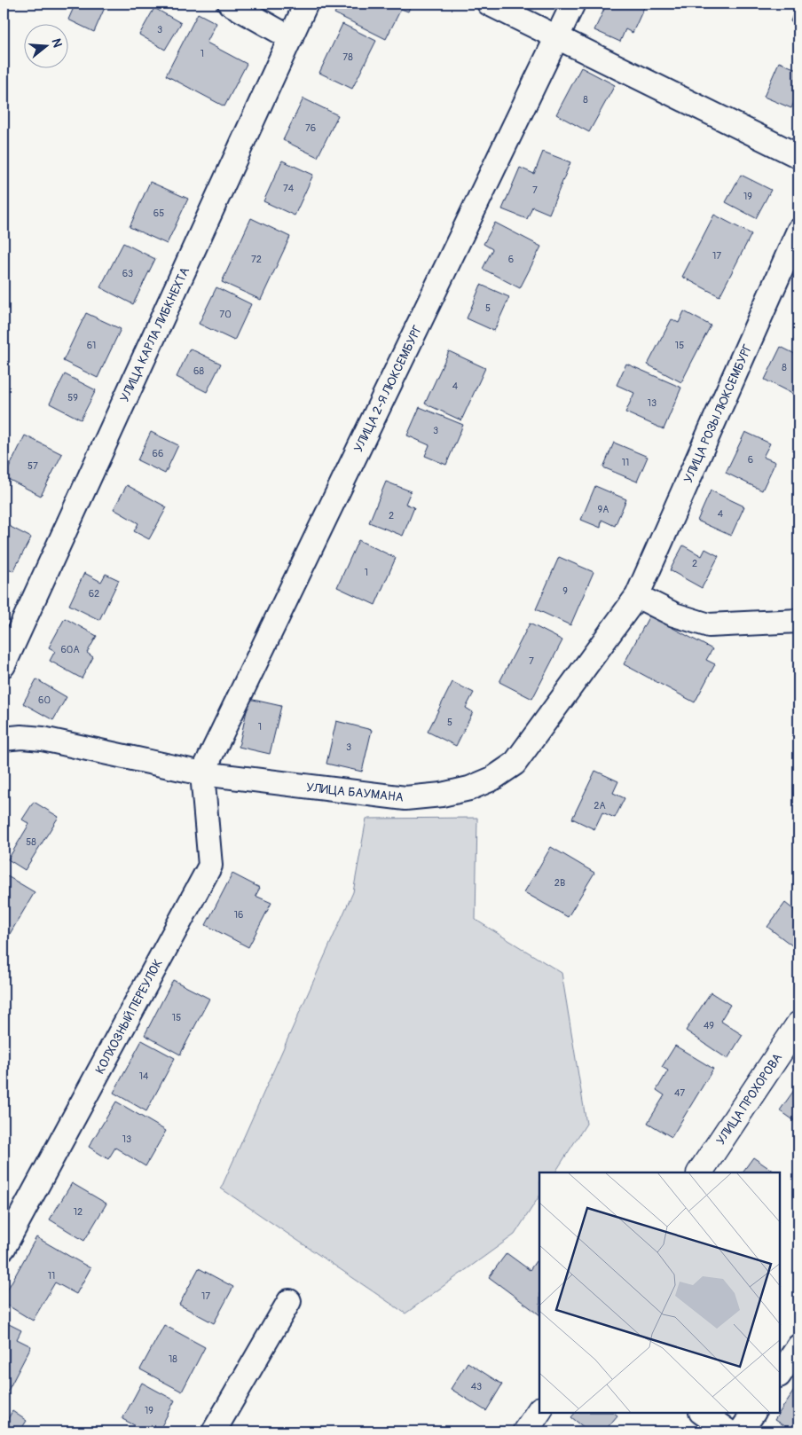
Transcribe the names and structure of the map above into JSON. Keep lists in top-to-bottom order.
{
  "streets": {
    "main road": ["УЛИЦА ПРОХОРОВА"],
    "street": [
      "УЛИЦА КАРЛА ЛИБКНЕХТА",
      "УЛИЦА 2-Я ЛЮКСЕМБУРГ",
      "УЛИЦА РОЗЫ ЛЮКСЕМБУРГ",
      "УЛИЦА БАУМАНА",
      "КОЛХОЗНЫЙ ПЕРЕУЛОК"
    ]
  },
  "crossings": [
    ["УЛИЦА 2-Я ЛЮКСЕМБУРГ", "УЛИЦА БАУМАНА"],
    ["УЛИЦА 2-Я ЛЮКСЕМБУРГ", "КОЛХОЗНЫЙ ПЕРЕУЛОК"],
    ["УЛИЦА РОЗЫ ЛЮКСЕМБУРГ", "УЛИЦА БАУМАНА"],
    ["УЛИЦА БАУМАНА", "КОЛХОЗНЫЙ ПЕРЕУЛОК"]
  ],
  "house_numbers": [
    "3",
    "1",
    "78",
    "8",
    "76",
    "74",
    "7",
    "19",
    "65",
    "17",
    "72",
    "6",
    "63",
    "5",
    "70",
    "61",
    "15",
    "8",
    "68",
    "4",
    "59",
    "13",
    "3",
    "66",
    "6",
    "11",
    "57",
    "9А",
    "4",
    "2",
    "2",
    "1",
    "9",
    "62",
    "60А",
    "7",
    "60",
    "5",
    "1",
    "3",
    "2А",
    "58",
    "2В",
    "16",
    "15",
    "49",
    "14",
    "47",
    "13",
    "12",
    "11",
    "17",
    "18",
    "43",
    "19"
  ],
  "north": "right"
}
